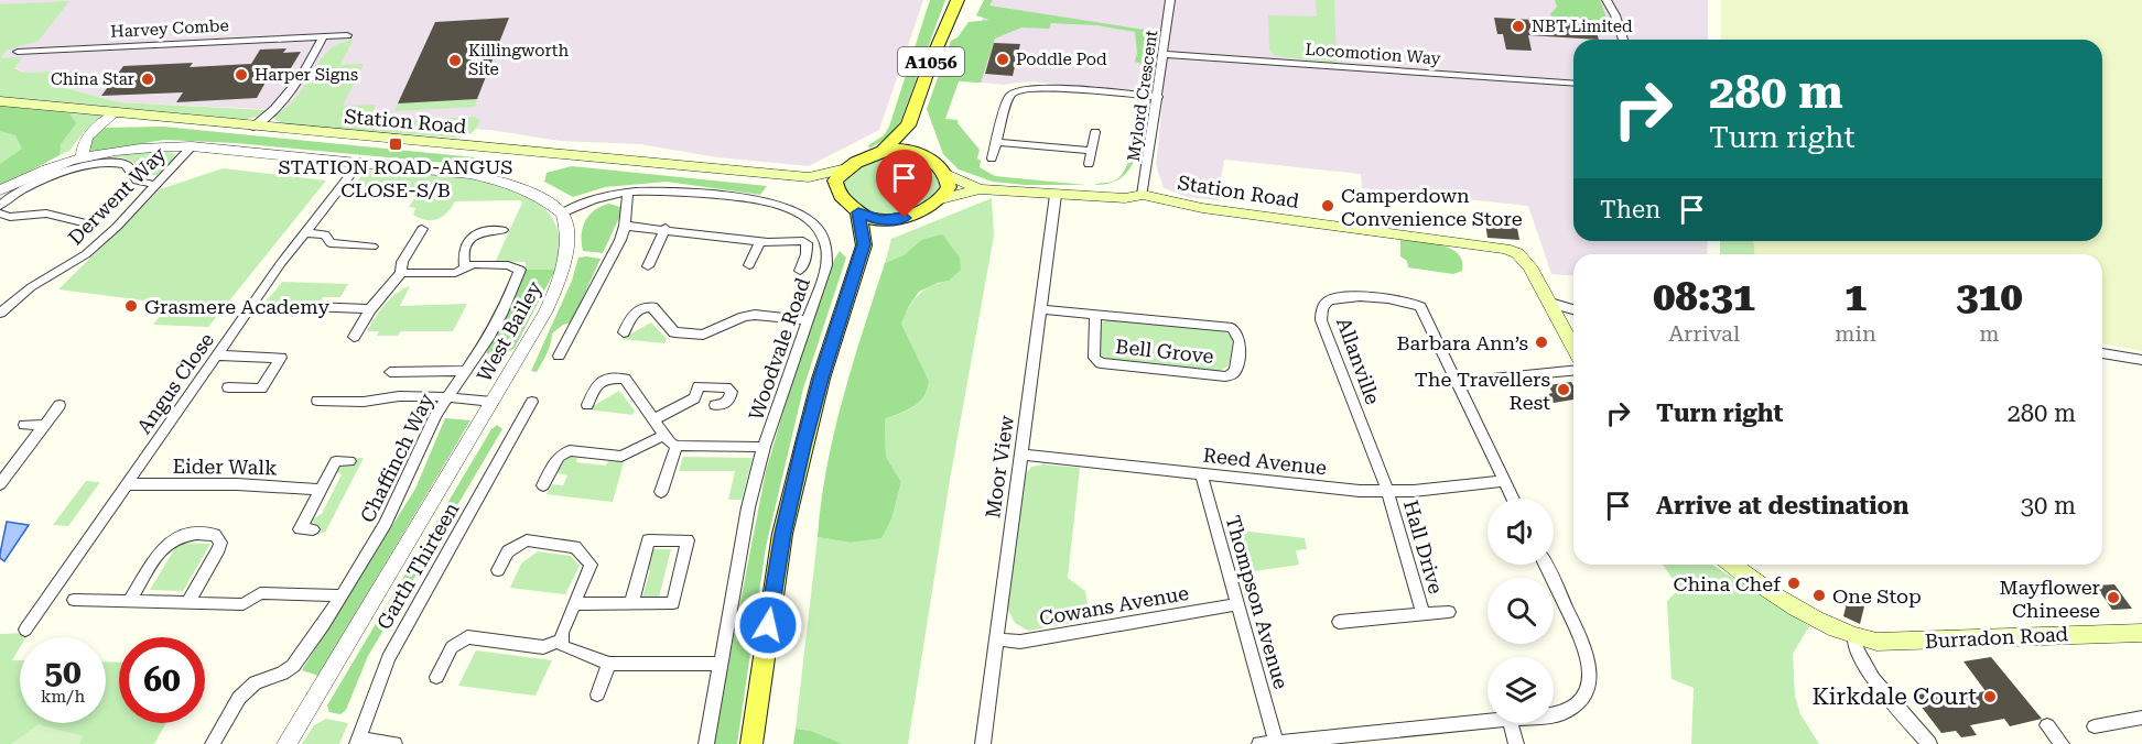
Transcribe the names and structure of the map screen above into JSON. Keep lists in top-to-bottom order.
{
  "streets": {
    "main road": ["A1056", "Station Road", "Burradon Road"],
    "street": [
      "Harvey Combe",
      "Locomotion Way",
      "Mylord Crescent",
      "Derwent Way",
      "West Bailey",
      "Woodvale Road",
      "Bell Grove",
      "Allanville",
      "Angus Close",
      "Chaffinch Way",
      "Reed Avenue",
      "Eider Walk",
      "Moor View",
      "Hall Drive",
      "Garth Thirteen",
      "Thompson Avenue",
      "Cowans Avenue"
    ]
  },
  "crossings": [
    ["Locomotion Way", "Mylord Crescent"],
    ["A1056", "Station Road"],
    ["Mylord Crescent", "Station Road"],
    ["Station Road", "Moor View"],
    ["West Bailey", "Woodvale Road"],
    ["Allanville", "Reed Avenue"],
    ["Allanville", "Hall Drive"],
    ["Angus Close", "Eider Walk"],
    ["Reed Avenue", "Moor View"],
    ["Reed Avenue", "Hall Drive"],
    ["Reed Avenue", "Thompson Avenue"],
    ["Moor View", "Cowans Avenue"],
    ["Thompson Avenue", "Cowans Avenue"]
  ],
  "places": {
    "other": [
      "NBT Limited",
      "Poddle Pod",
      "Killingworth Site",
      "Harper Signs",
      "China Star",
      "Camperdown Convenience Store",
      "Grasmere Academy",
      "Barbara Ann’s",
      "The Travellers Rest",
      "China Chef",
      "One Stop",
      "Mayflower Chineese",
      "Kirkdale Court"
    ],
    "transit": ["STATION ROAD-ANGUS CLOSE-S/B"]
  },
  "page": {
    "turn": ["280 m", "Turn right"],
    "then": "Then",
    "eta": [
      "08:31",
      "Arrival",
      "1",
      "min",
      "310",
      "m"
    ],
    "list": [
      {
        "name": "Turn right",
        "value": "280 m"
      },
      {
        "name": "Arrive at destination",
        "value": "30 m"
      }
    ],
    "speed": "50 km/h",
    "limit": "60"
  }
}
